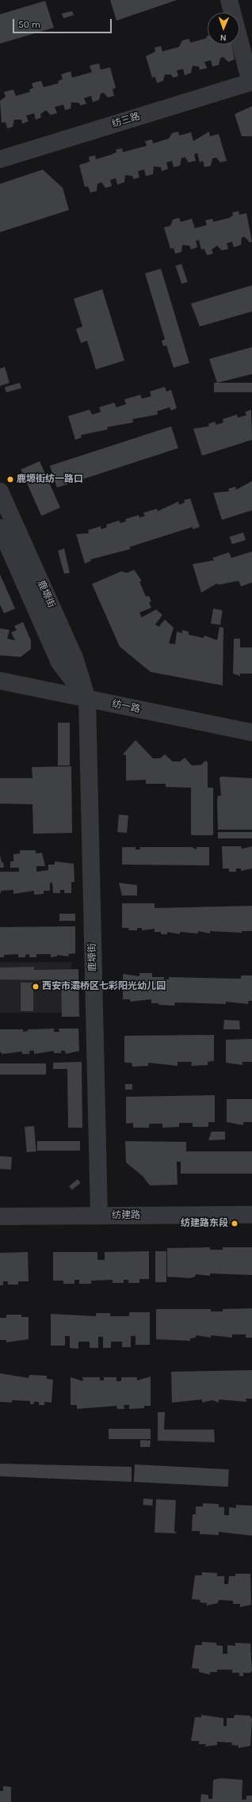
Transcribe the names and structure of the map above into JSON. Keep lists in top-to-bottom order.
{
  "streets": {
    "street": [
      "纺三路",
      "鹿塬街",
      "纺一路",
      "纺建路"
    ]
  },
  "crossings": [
    ["鹿塬街", "纺一路"],
    ["鹿塬街", "纺建路"]
  ],
  "places": ["鹿塬街纺一路口", "西安市灞桥区七彩阳光幼儿园", "纺建路东段"],
  "scale_bar": "50 m",
  "north": "bottom"
}
